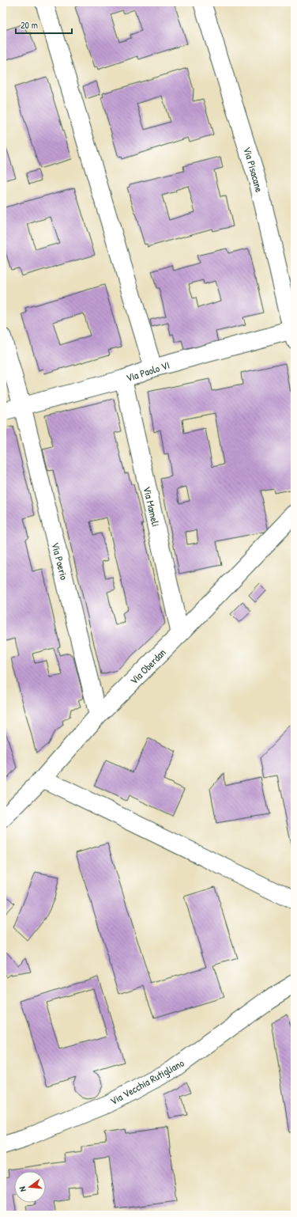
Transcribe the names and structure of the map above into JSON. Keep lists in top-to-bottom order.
{
  "streets": {
    "street": [
      "Via Pisacane",
      "Via Paolo VI",
      "Via Mameli",
      "Via Poerio",
      "Via Oberdan",
      "Via Vecchia Rutigliano"
    ]
  },
  "crossings": [
    ["Via Pisacane", "Via Paolo VI"],
    ["Via Paolo VI", "Via Mameli"],
    ["Via Paolo VI", "Via Poerio"],
    ["Via Mameli", "Via Oberdan"],
    ["Via Poerio", "Via Oberdan"]
  ],
  "scale_bar": "20 m",
  "north": "left"
}
